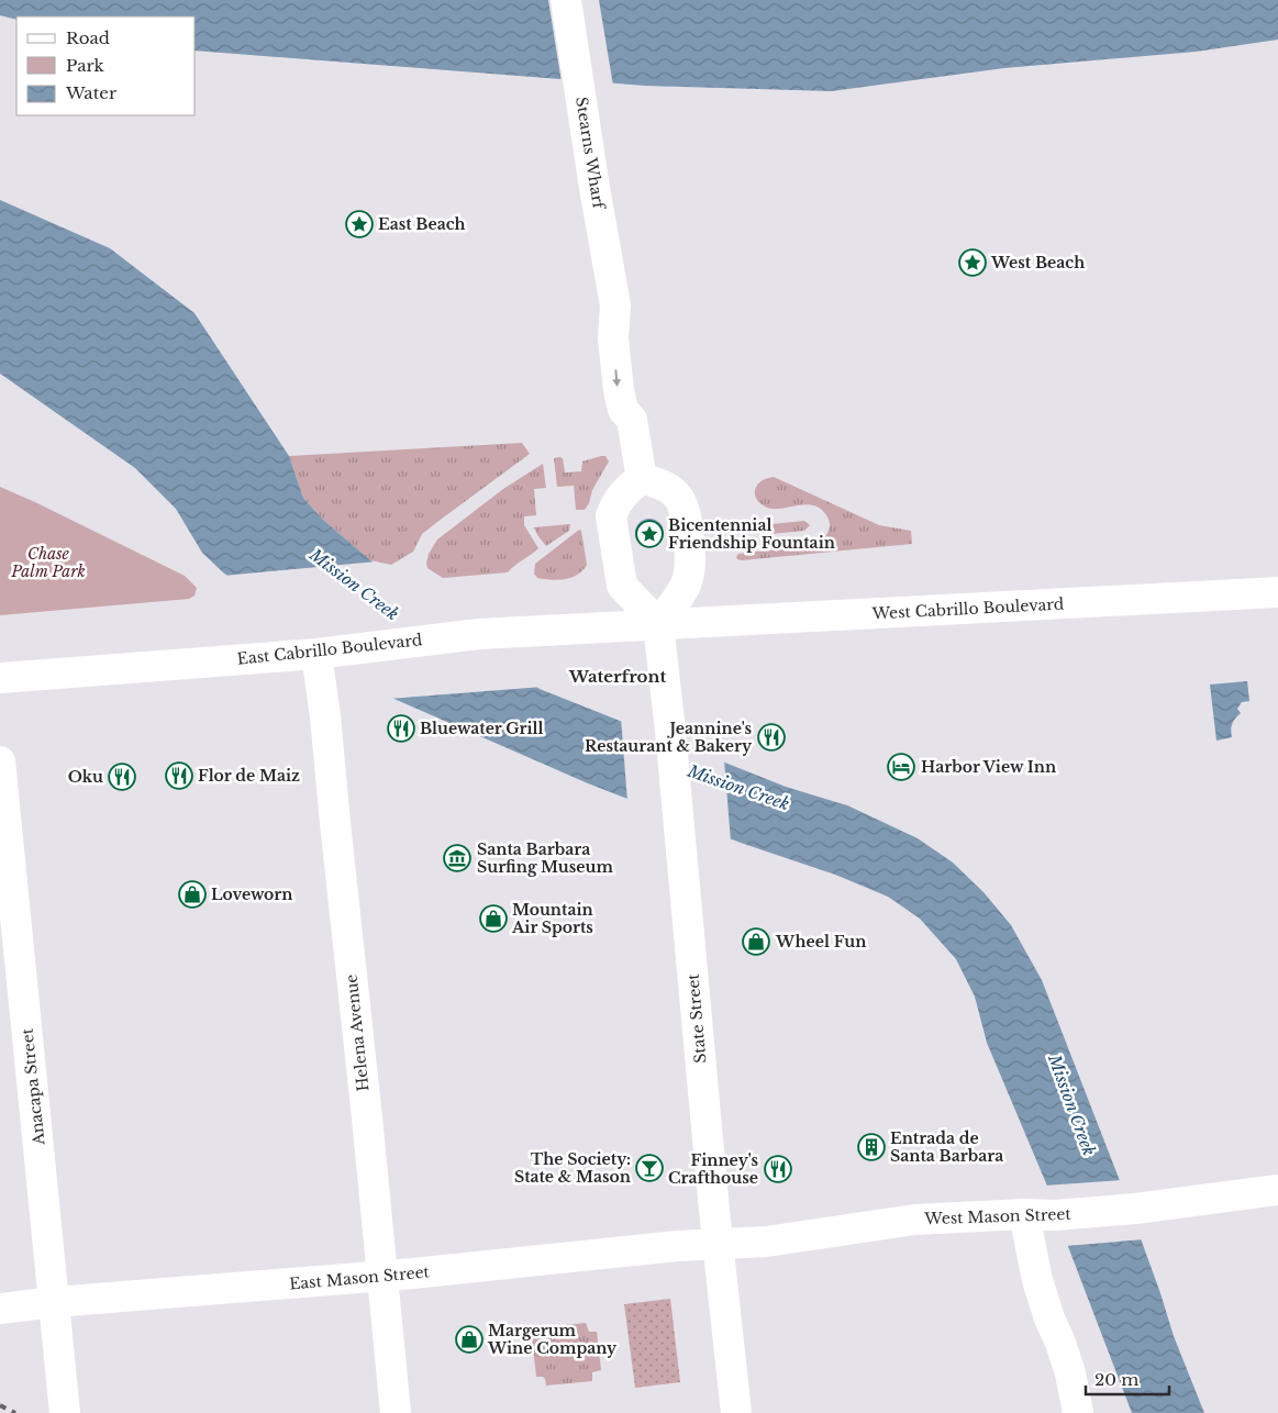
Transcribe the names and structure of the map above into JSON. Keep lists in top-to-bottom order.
{
  "streets": {
    "street": [
      "Stearns Wharf",
      "West Cabrillo Boulevard",
      "East Cabrillo Boulevard",
      "State Street",
      "Helena Avenue",
      "Anacapa Street",
      "West Mason Street",
      "East Mason Street"
    ]
  },
  "crossings": [
    ["West Cabrillo Boulevard", "East Cabrillo Boulevard"],
    ["West Cabrillo Boulevard", "State Street"],
    ["East Cabrillo Boulevard", "State Street"],
    ["East Cabrillo Boulevard", "Helena Avenue"],
    ["State Street", "West Mason Street"],
    ["State Street", "East Mason Street"],
    ["Helena Avenue", "East Mason Street"],
    ["Anacapa Street", "East Mason Street"],
    ["West Mason Street", "East Mason Street"]
  ],
  "districts": ["Waterfront"],
  "water": ["Mission Creek"],
  "parks": ["Chase Palm Park"],
  "places": {
    "place": ["East Beach", "West Beach", "Bicentennial Friendship Fountain"],
    "restaurant": [
      "Bluewater Grill",
      "Jeannine's Restaurant & Bakery",
      "Flor de Maiz",
      "Oku",
      "Finney's Crafthouse"
    ],
    "hotel": ["Harbor View Inn"],
    "museum": ["Santa Barbara Surfing Museum"],
    "shop": [
      "Loveworn",
      "Mountain Air Sports",
      "Wheel Fun",
      "Margerum Wine Company"
    ],
    "building": ["Entrada de Santa Barbara"],
    "bar": ["The Society: State & Mason"]
  },
  "legend": ["Road", "Park", "Water"],
  "scale_bar": "20 m"
}
